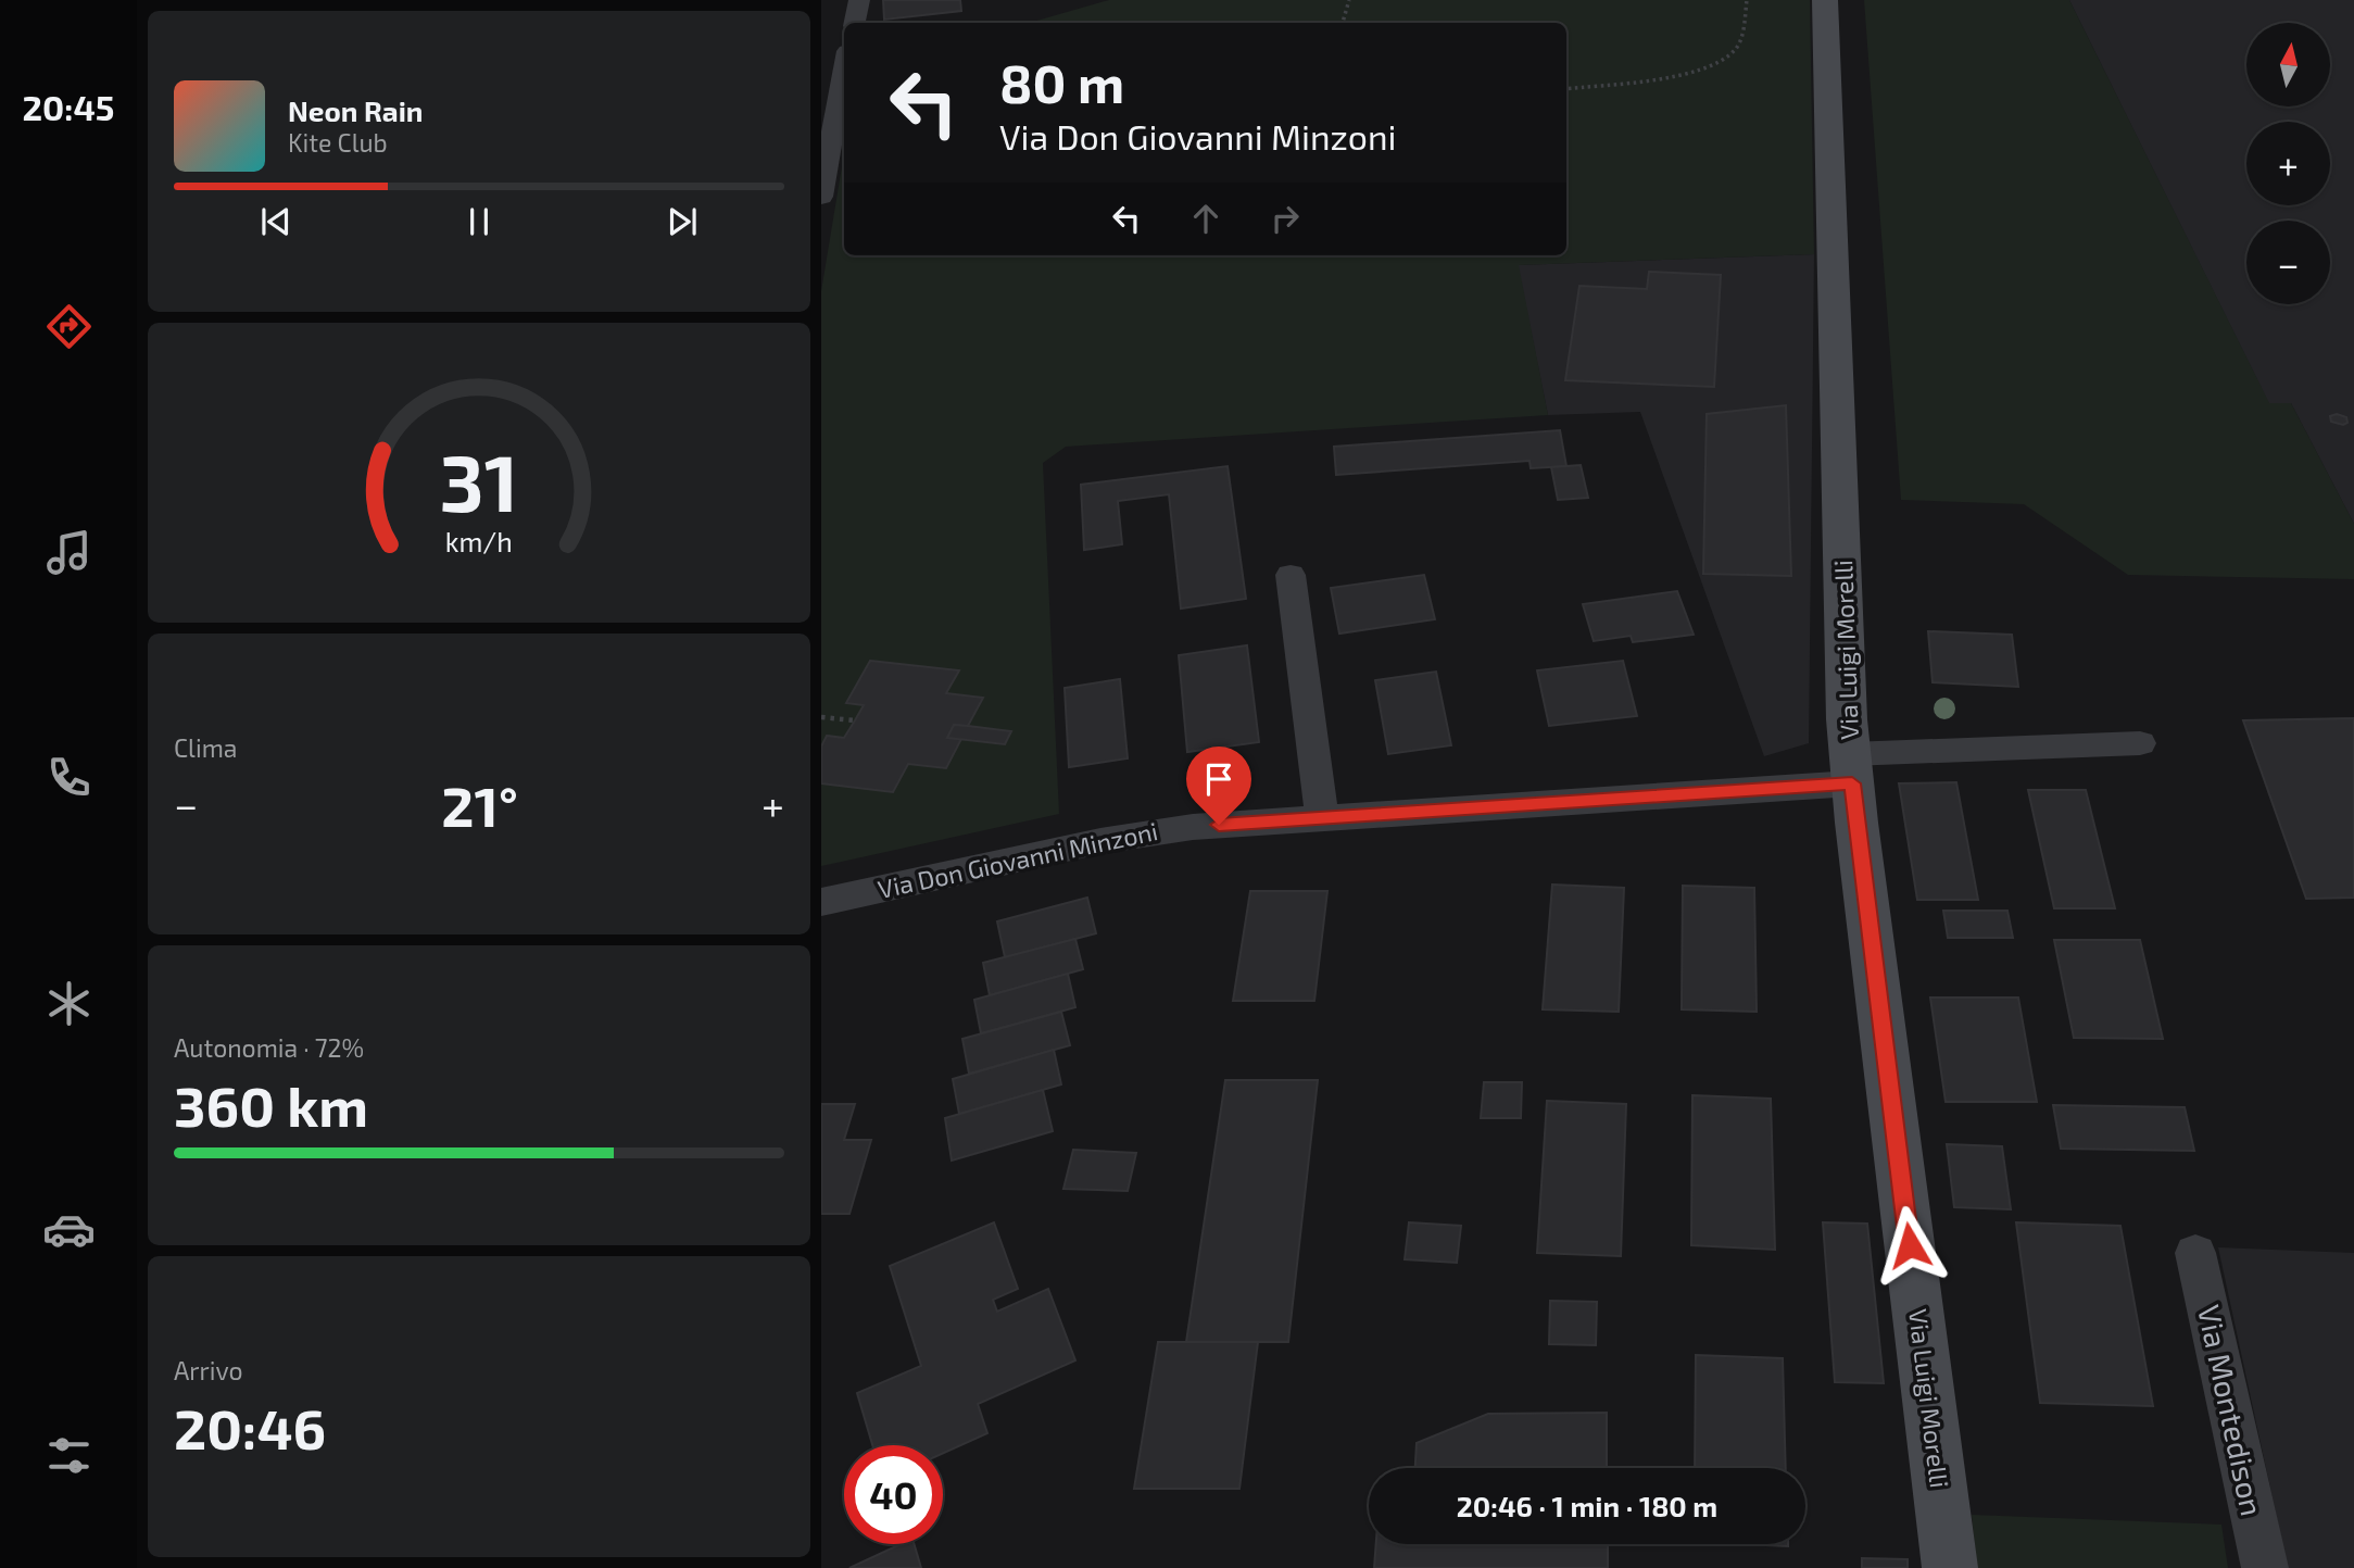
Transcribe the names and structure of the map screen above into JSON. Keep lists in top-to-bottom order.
{
  "streets": {
    "street": ["Via Luigi Morelli", "Via Don Giovanni Minzoni", "Via Montedison"]
  },
  "crossings": [
    ["Via Luigi Morelli", "Via Don Giovanni Minzoni"]
  ],
  "north": "top",
  "page": {
    "tabs": "20:45",
    "map_buttons": ["+", "−"],
    "turn": ["80 m", "Via Don Giovanni Minzoni"],
    "song": ["Neon Rain", "Kite Club"],
    "tile": [
      "Clima",
      ["Autonomia · 72%", "360 km"],
      ["Arrivo", "20:46"]
    ],
    "heat": ["−", "21°", "+"],
    "limit": "40",
    "trip": "20:46 · 1 min · 180 m",
    "gauge": ["31", "km/h"]
  }
}
